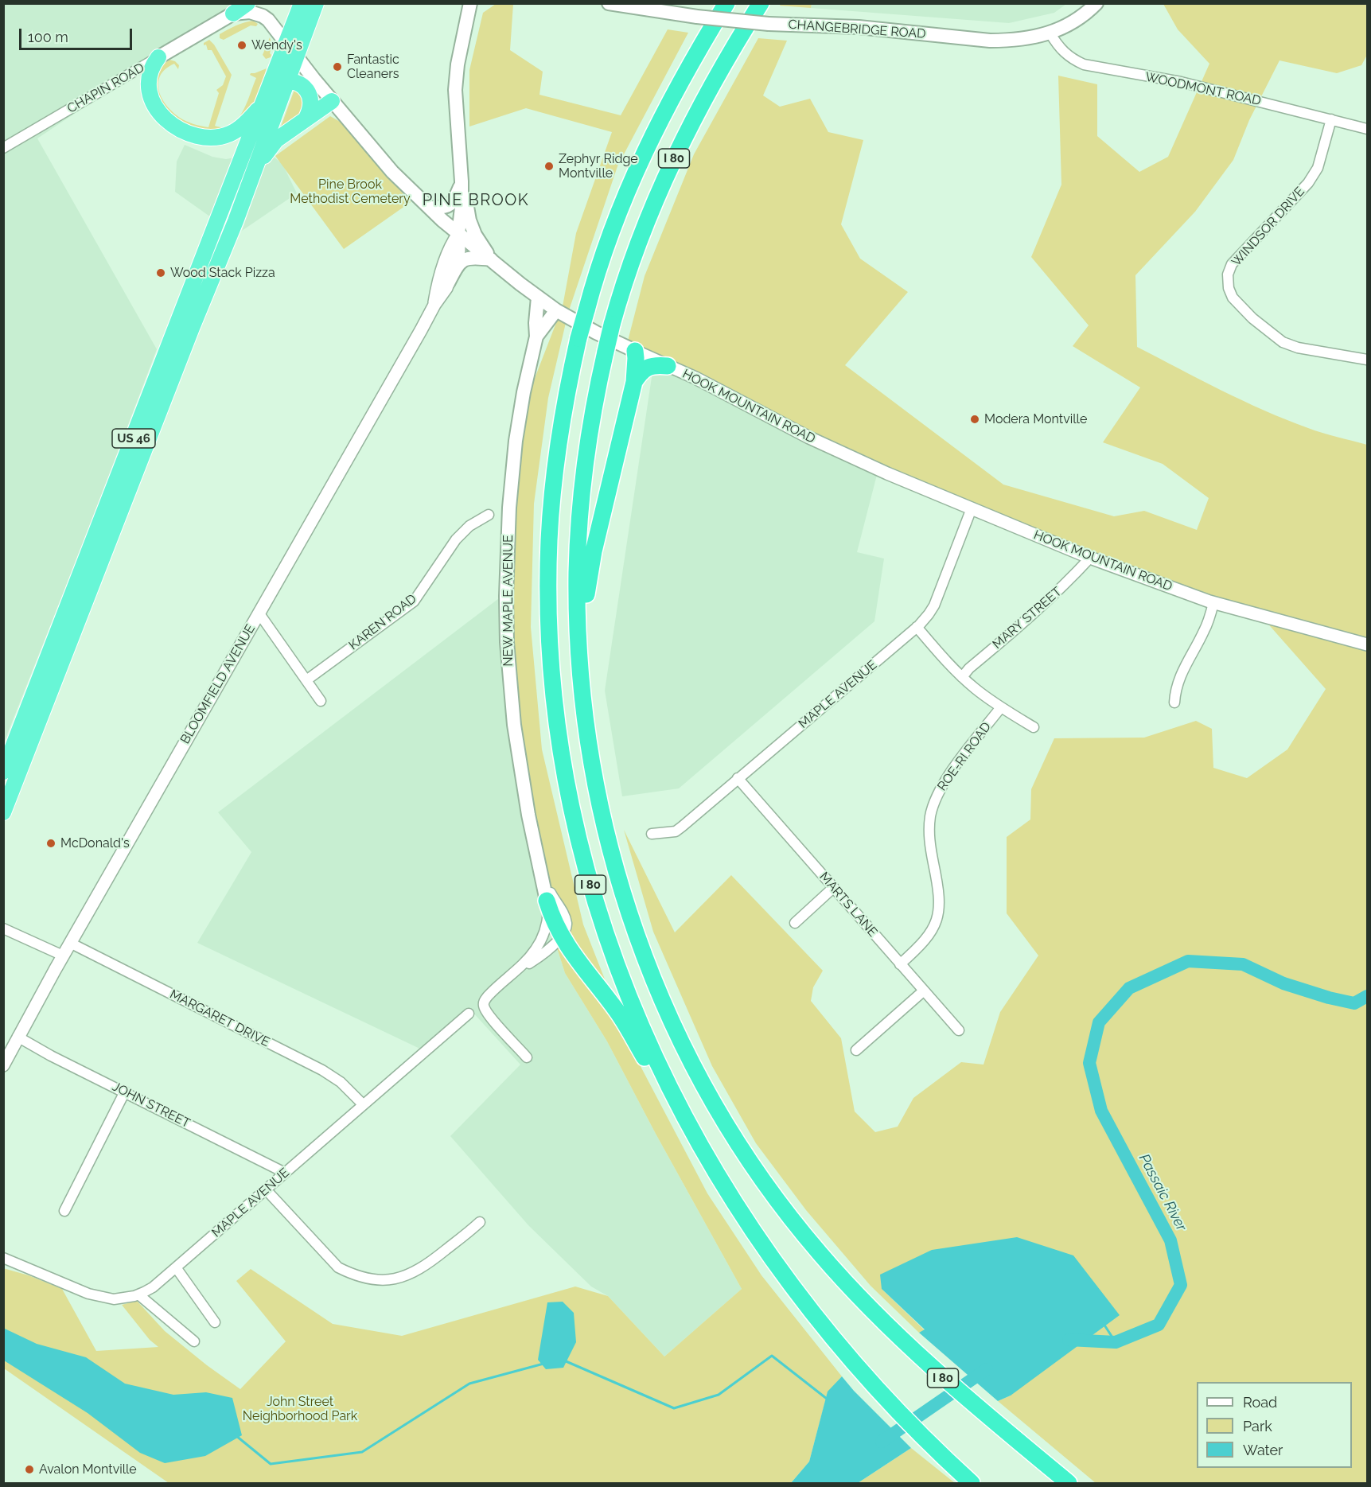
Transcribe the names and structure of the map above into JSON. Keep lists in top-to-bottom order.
{
  "streets": {
    "highway": ["I 80", "US 46"],
    "main road": [
      "CHANGEBRIDGE ROAD",
      "CHAPIN ROAD",
      "HOOK MOUNTAIN ROAD",
      "NEW MAPLE AVENUE",
      "BLOOMFIELD AVENUE"
    ],
    "street": [
      "WOODMONT ROAD",
      "WINDSOR DRIVE",
      "MARY STREET",
      "KAREN ROAD",
      "MAPLE AVENUE",
      "ROE-RI ROAD",
      "MARTS LANE",
      "MARGARET DRIVE",
      "JOHN STREET"
    ]
  },
  "crossings": [
    ["CHANGEBRIDGE ROAD", "WOODMONT ROAD"],
    ["CHAPIN ROAD", "HOOK MOUNTAIN ROAD"],
    ["CHAPIN ROAD", "US 46"],
    ["WOODMONT ROAD", "WINDSOR DRIVE"],
    ["HOOK MOUNTAIN ROAD", "US 46"],
    ["HOOK MOUNTAIN ROAD", "NEW MAPLE AVENUE"],
    ["HOOK MOUNTAIN ROAD", "MARY STREET"],
    ["HOOK MOUNTAIN ROAD", "BLOOMFIELD AVENUE"],
    ["HOOK MOUNTAIN ROAD", "MAPLE AVENUE"],
    ["BLOOMFIELD AVENUE", "MARGARET DRIVE"],
    ["BLOOMFIELD AVENUE", "JOHN STREET"],
    ["MAPLE AVENUE", "MARTS LANE"],
    ["MAPLE AVENUE", "MARGARET DRIVE"],
    ["MAPLE AVENUE", "JOHN STREET"],
    ["ROE-RI ROAD", "MARTS LANE"]
  ],
  "districts": ["PINE BROOK"],
  "water": ["Passaic River"],
  "parks": ["Pine Brook Methodist Cemetery", "John Street Neighborhood Park"],
  "places": [
    "Wendy's",
    "Fantastic Cleaners",
    "Zephyr Ridge Montville",
    "Wood Stack Pizza",
    "Modera Montville",
    "McDonald's",
    "Avalon Montville"
  ],
  "legend": ["Road", "Park", "Water"],
  "scale_bar": "100 m"
}
